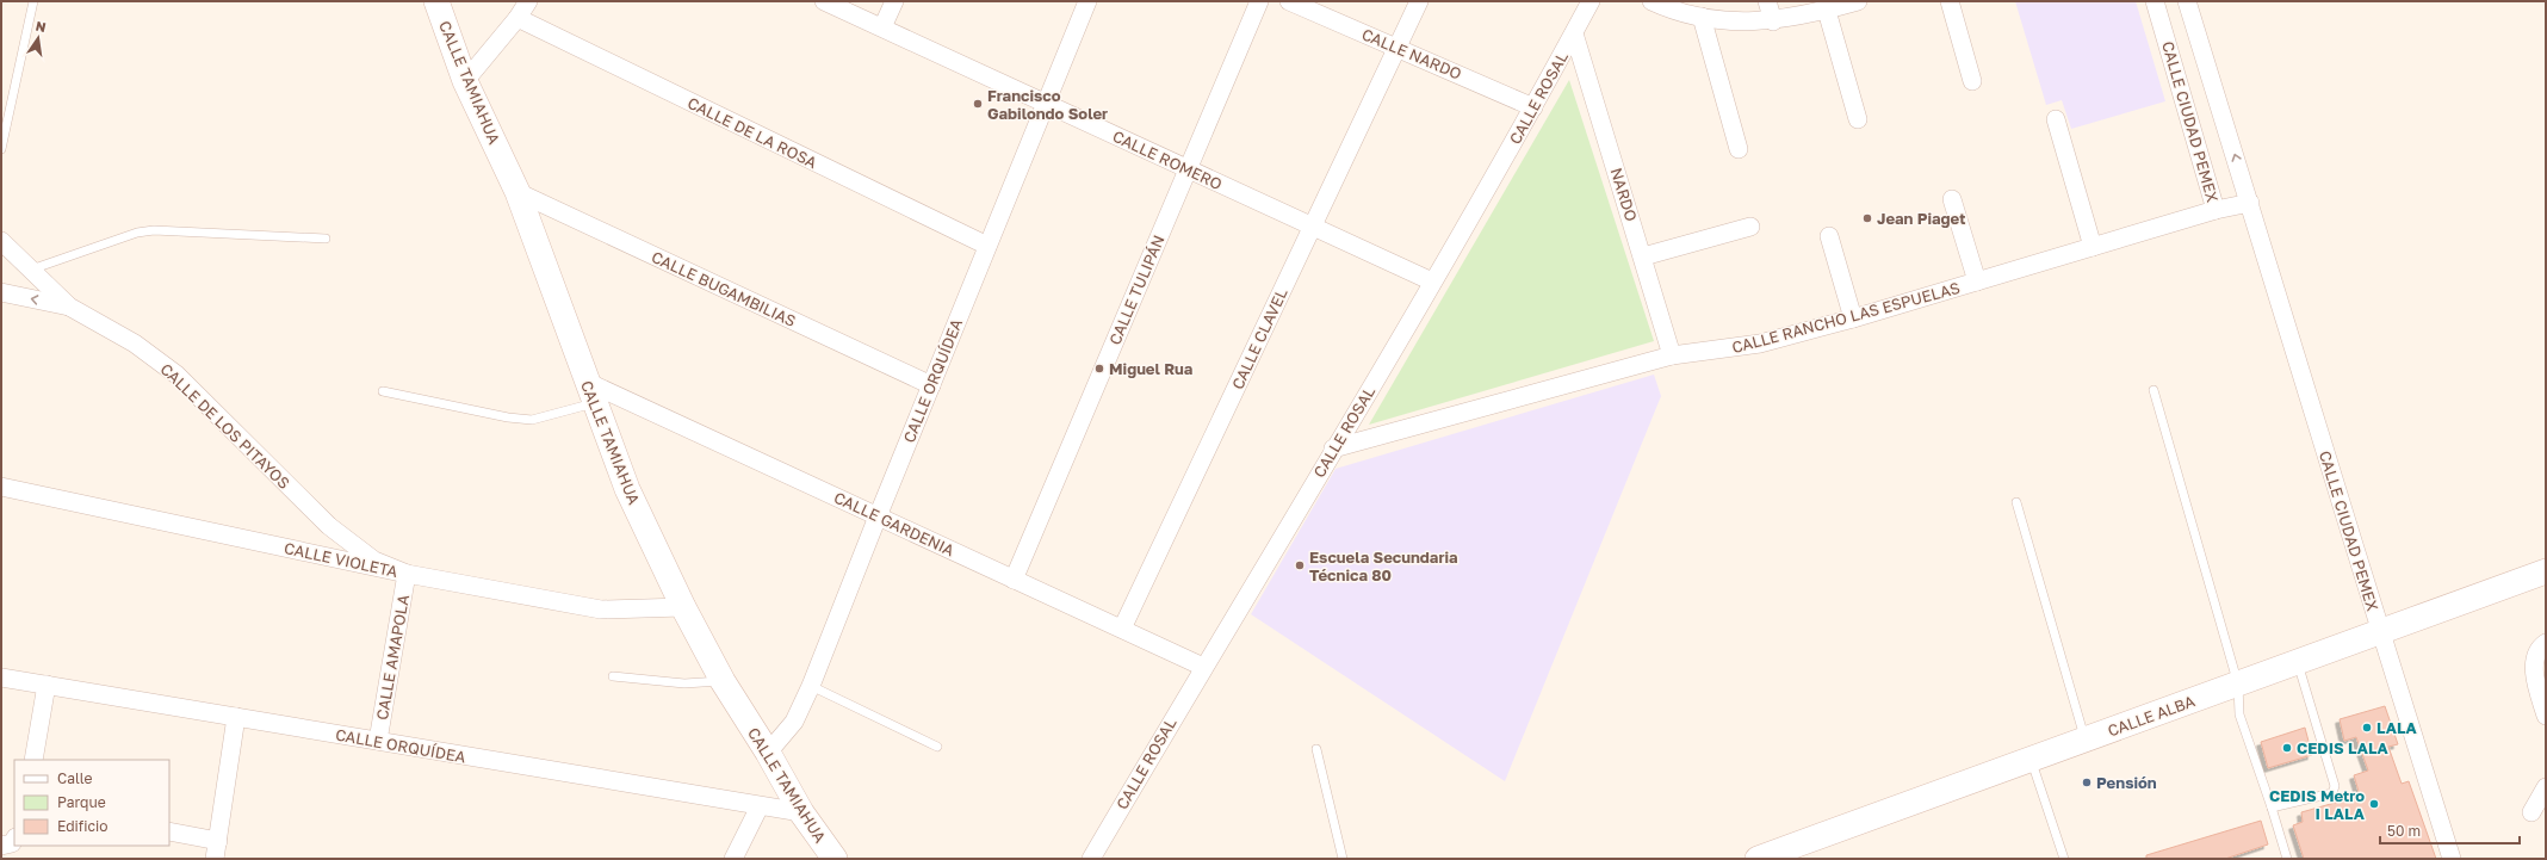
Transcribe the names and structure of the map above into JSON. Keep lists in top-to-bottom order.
{
  "streets": {
    "street": [
      "CALLE NARDO",
      "CALLE TAMIAHUA",
      "CALLE ROSAL",
      "CALLE CIUDAD PEMEX",
      "CALLE DE LA ROSA",
      "CALLE ROMERO",
      "NARDO",
      "CALLE BUGAMBILIAS",
      "CALLE TULIPÁN",
      "CALLE RANCHO LAS ESPUELAS",
      "CALLE CLAVEL",
      "CALLE ORQUÍDEA",
      "CALLE DE LOS PITAYOS",
      "CALLE GARDENIA",
      "CALLE VIOLETA",
      "CALLE AMAPOLA",
      "CALLE ALBA"
    ]
  },
  "crossings": [
    ["CALLE NARDO", "CALLE ROSAL"],
    ["CALLE NARDO", "CALLE CLAVEL"],
    ["CALLE TAMIAHUA", "CALLE BUGAMBILIAS"],
    ["CALLE TAMIAHUA", "CALLE ORQUÍDEA"],
    ["CALLE TAMIAHUA", "CALLE GARDENIA"],
    ["CALLE TAMIAHUA", "CALLE VIOLETA"],
    ["CALLE ROSAL", "CALLE ROMERO"],
    ["CALLE ROSAL", "NARDO"],
    ["CALLE ROSAL", "CALLE RANCHO LAS ESPUELAS"],
    ["CALLE ROSAL", "CALLE GARDENIA"],
    ["CALLE CIUDAD PEMEX", "CALLE RANCHO LAS ESPUELAS"],
    ["CALLE CIUDAD PEMEX", "CALLE ALBA"],
    ["CALLE DE LA ROSA", "CALLE ORQUÍDEA"],
    ["CALLE ROMERO", "CALLE TULIPÁN"],
    ["CALLE ROMERO", "CALLE CLAVEL"],
    ["CALLE ROMERO", "CALLE ORQUÍDEA"],
    ["NARDO", "CALLE RANCHO LAS ESPUELAS"],
    ["CALLE BUGAMBILIAS", "CALLE ORQUÍDEA"],
    ["CALLE TULIPÁN", "CALLE GARDENIA"],
    ["CALLE CLAVEL", "CALLE GARDENIA"],
    ["CALLE ORQUÍDEA", "CALLE GARDENIA"],
    ["CALLE ORQUÍDEA", "CALLE AMAPOLA"],
    ["CALLE DE LOS PITAYOS", "CALLE VIOLETA"],
    ["CALLE DE LOS PITAYOS", "CALLE AMAPOLA"],
    ["CALLE VIOLETA", "CALLE AMAPOLA"]
  ],
  "places": [
    "Francisco Gabilondo Soler",
    "Jean Piaget",
    "Miguel Rua",
    "Escuela Secundaria Técnica 80",
    "LALA",
    "CEDIS LALA",
    "Pensión",
    "CEDIS Metro I LALA"
  ],
  "legend": ["Calle", "Parque", "Edificio"],
  "scale_bar": "50 m",
  "north": "top"
}
